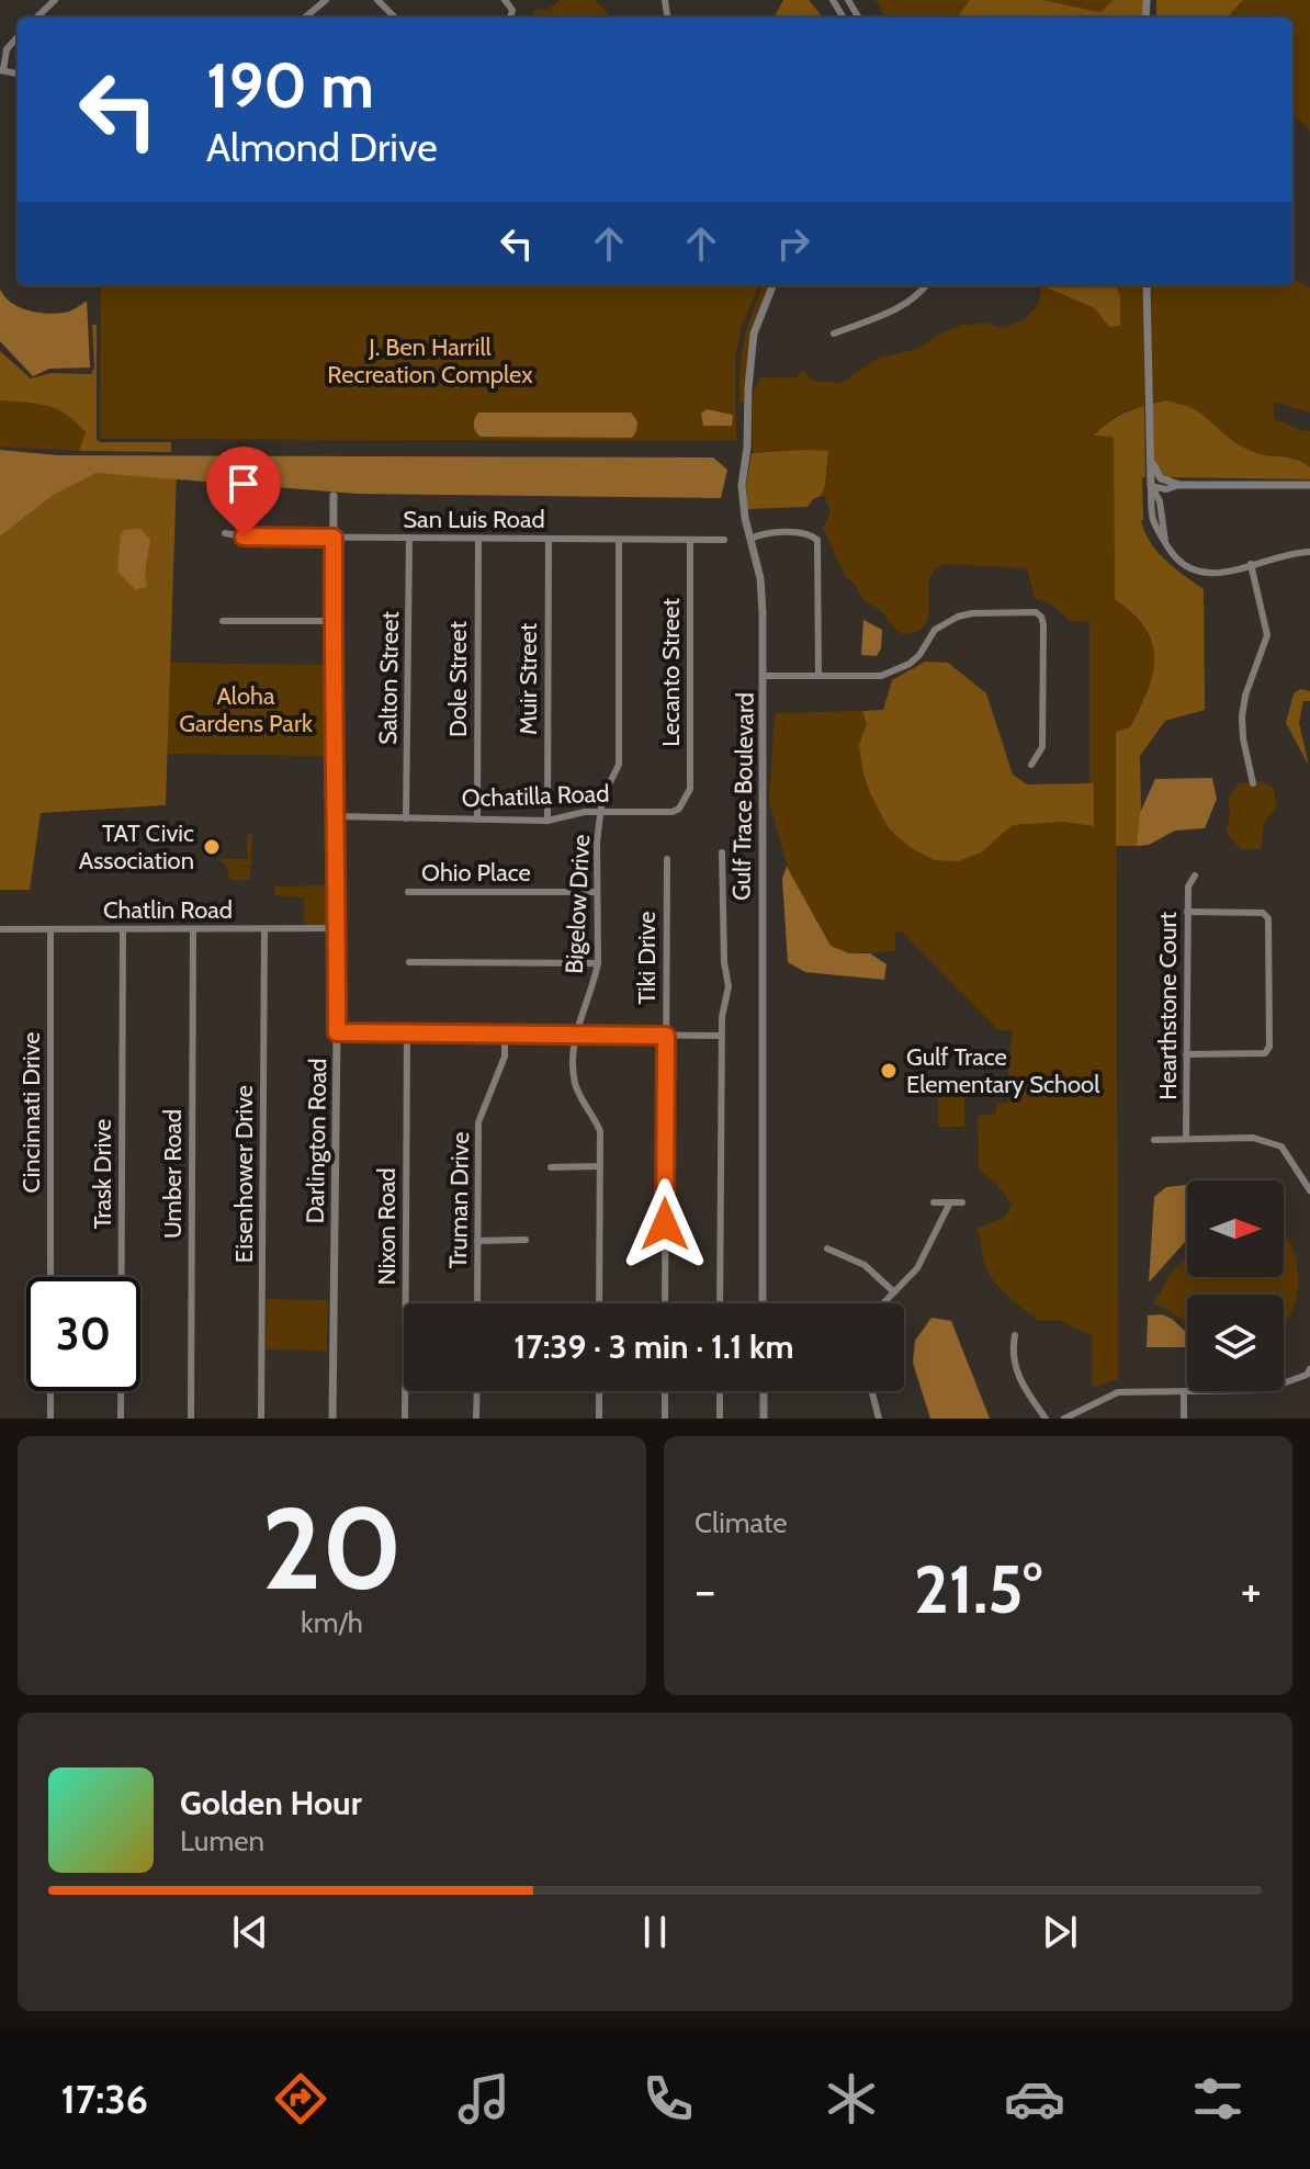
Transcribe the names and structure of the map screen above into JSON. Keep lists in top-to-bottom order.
{
  "streets": {
    "street": [
      "San Luis Road",
      "Lecanto Street",
      "Salton Street",
      "Dole Street",
      "Muir Street",
      "Ochatilla Road",
      "Gulf Trace Boulevard",
      "Ohio Place",
      "Bigelow Drive",
      "Chatlin Road",
      "Tiki Drive",
      "Hearthstone Court",
      "Cincinnati Drive",
      "Darlington Road",
      "Trask Drive",
      "Umber Road",
      "Eisenhower Drive",
      "Truman Drive",
      "Nixon Road"
    ]
  },
  "crossings": [
    ["San Luis Road", "Lecanto Street"],
    ["San Luis Road", "Salton Street"],
    ["San Luis Road", "Dole Street"],
    ["San Luis Road", "Muir Street"],
    ["San Luis Road", "Bigelow Drive"],
    ["San Luis Road", "Darlington Road"],
    ["Lecanto Street", "Ochatilla Road"],
    ["Salton Street", "Ochatilla Road"],
    ["Dole Street", "Ochatilla Road"],
    ["Muir Street", "Ochatilla Road"],
    ["Ochatilla Road", "Bigelow Drive"],
    ["Ochatilla Road", "Darlington Road"],
    ["Ohio Place", "Bigelow Drive"],
    ["Chatlin Road", "Cincinnati Drive"],
    ["Chatlin Road", "Darlington Road"],
    ["Chatlin Road", "Trask Drive"],
    ["Chatlin Road", "Umber Road"],
    ["Chatlin Road", "Eisenhower Drive"]
  ],
  "parks": ["J. Ben Harrill Recreation Complex", "Aloha Gardens Park"],
  "places": ["TAT Civic Association", "Gulf Trace Elementary School"],
  "north": "right",
  "page": {
    "turn": ["190 m", "Almond Drive"],
    "limit": "30",
    "trip": "17:39 · 3 min · 1.1 km",
    "tile": [
      ["20", "km/h"],
      "Climate"
    ],
    "heat": ["−", "21.5°", "+"],
    "song": ["Golden Hour", "Lumen"],
    "tabs": "17:36"
  }
}
